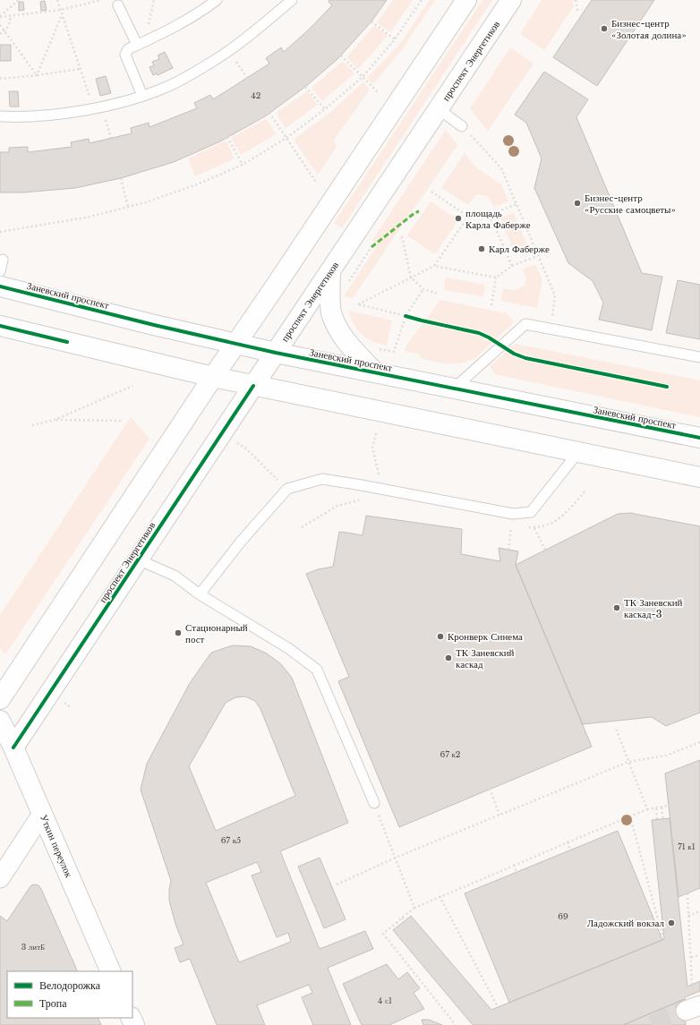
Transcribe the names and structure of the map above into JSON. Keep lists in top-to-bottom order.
{
  "streets": {
    "main road": ["проспект Энергетиков", "Заневский проспект", "Уткин переулок"]
  },
  "crossings": [
    ["проспект Энергетиков", "Заневский проспект"],
    ["проспект Энергетиков", "Уткин переулок"]
  ],
  "places": [
    "Бизнес-центр «Золотая долина»",
    "Бизнес-центр «Русские самоцветы»",
    "площадь Карла Фаберже",
    "Карл Фаберже",
    "ТК Заневский каскад-3",
    "Стационарный пост",
    "Кронверк Синема",
    "ТК Заневский каскад",
    "Ладожский вокзал"
  ],
  "house_numbers": [
    "42",
    "67 к2",
    "67 к5",
    "71 к1",
    "69",
    "3 литБ",
    "4 с1"
  ],
  "legend": ["Велодорожка", "Тропа"]
}
